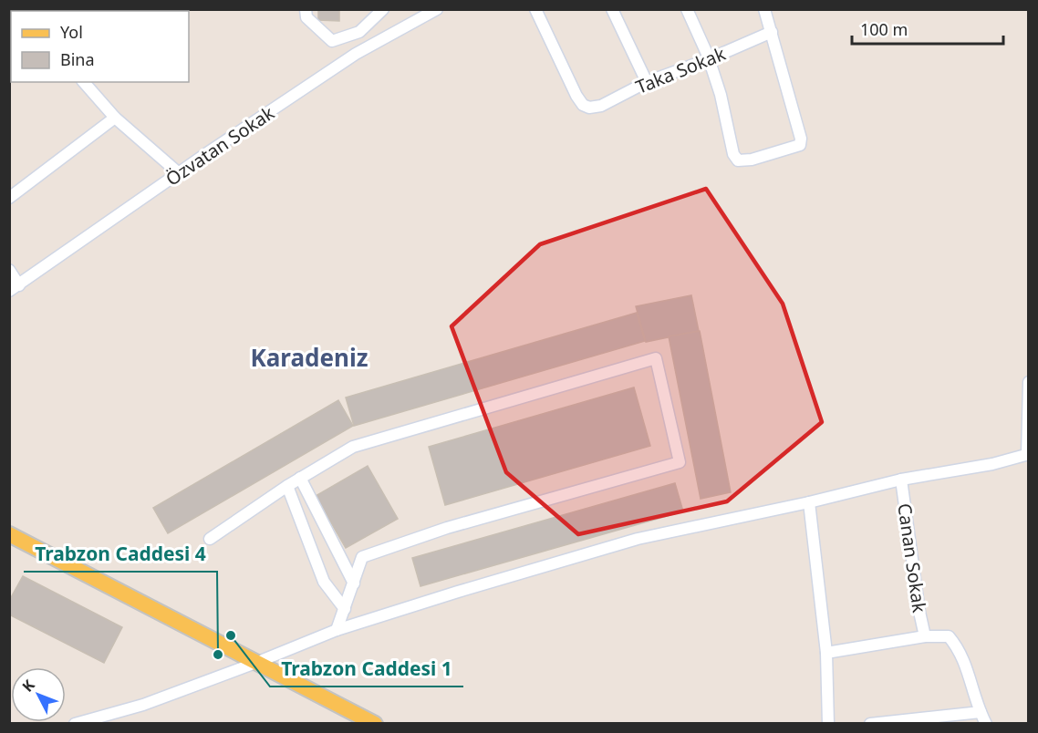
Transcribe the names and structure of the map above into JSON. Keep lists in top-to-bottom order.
{
  "streets": {
    "street": ["Taka Sokak", "Özvatan Sokak", "Canan Sokak"]
  },
  "districts": ["Karadeniz"],
  "places": ["Trabzon Caddesi 1", "Trabzon Caddesi 4"],
  "legend": ["Yol", "Bina"],
  "scale_bar": "100 m",
  "north": "top left"
}
